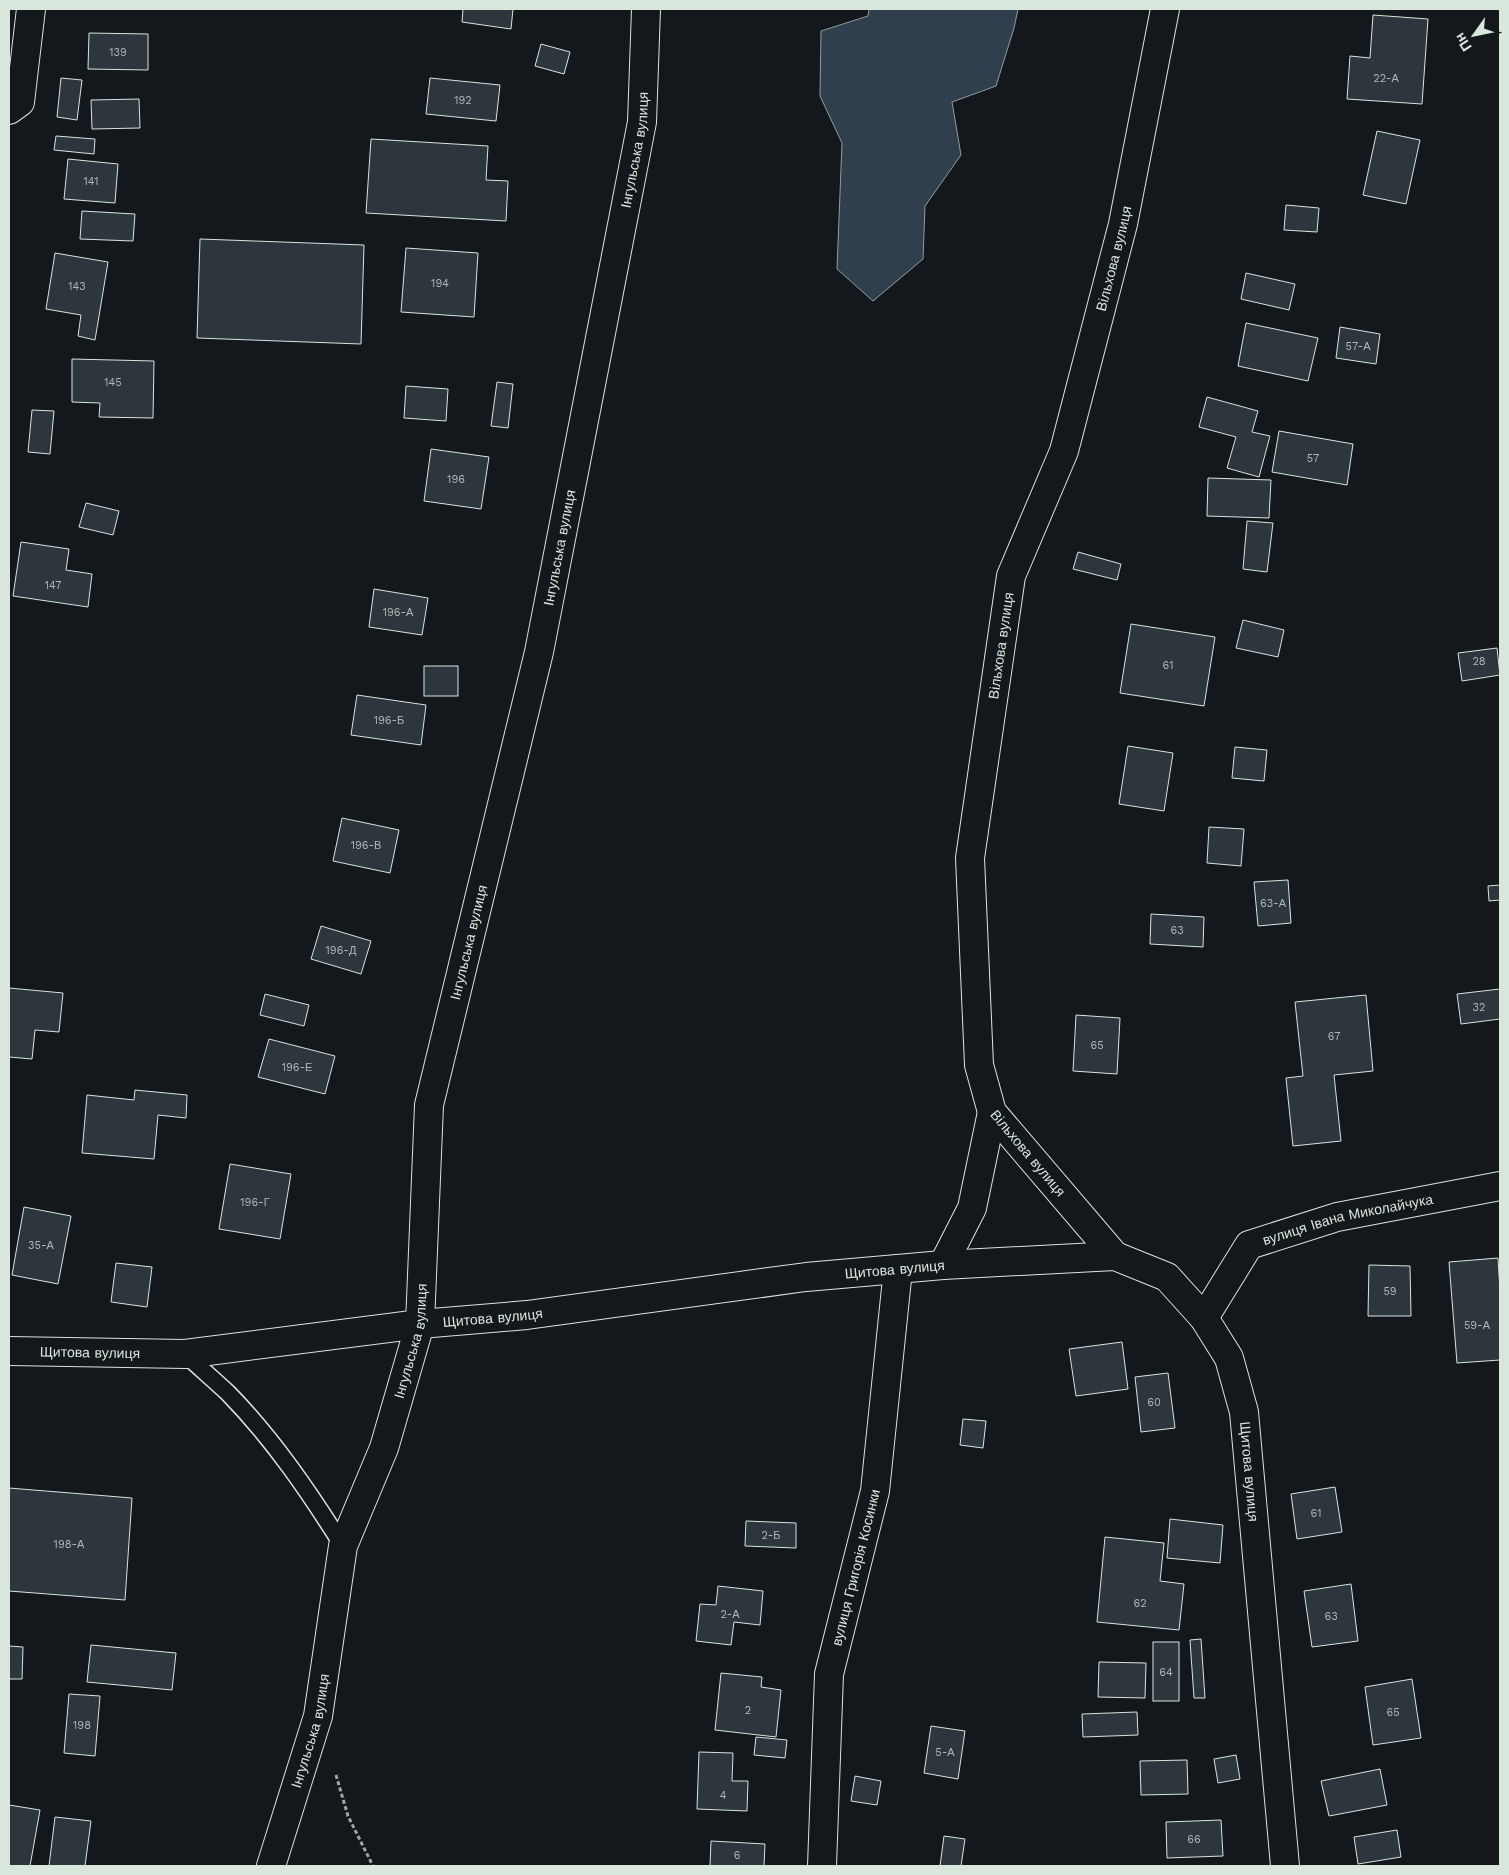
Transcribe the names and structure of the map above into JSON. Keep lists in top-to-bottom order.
{
  "streets": {
    "street": [
      "Інгульська вулиця",
      "Вільхова вулиця",
      "вулиця Івана Миколайчука",
      "Щитова вулиця",
      "вулиця Григорія Косинки"
    ]
  },
  "crossings": [
    ["Інгульська вулиця", "Щитова вулиця"],
    ["Вільхова вулиця", "Щитова вулиця"],
    ["вулиця Івана Миколайчука", "Щитова вулиця"],
    ["Щитова вулиця", "вулиця Григорія Косинки"]
  ],
  "house_numbers": [
    "139",
    "22-А",
    "192",
    "141",
    "194",
    "143",
    "57-А",
    "145",
    "57",
    "196",
    "147",
    "196-А",
    "28",
    "61",
    "196-Б",
    "196-В",
    "63-А",
    "63",
    "196-Д",
    "32",
    "67",
    "65",
    "196-Е",
    "196-Г",
    "35-А",
    "59",
    "59-А",
    "60",
    "61",
    "2-Б",
    "198-А",
    "62",
    "2-А",
    "63",
    "64",
    "2",
    "65",
    "198",
    "5-А",
    "4",
    "66",
    "6"
  ],
  "north": "bottom left"
}
